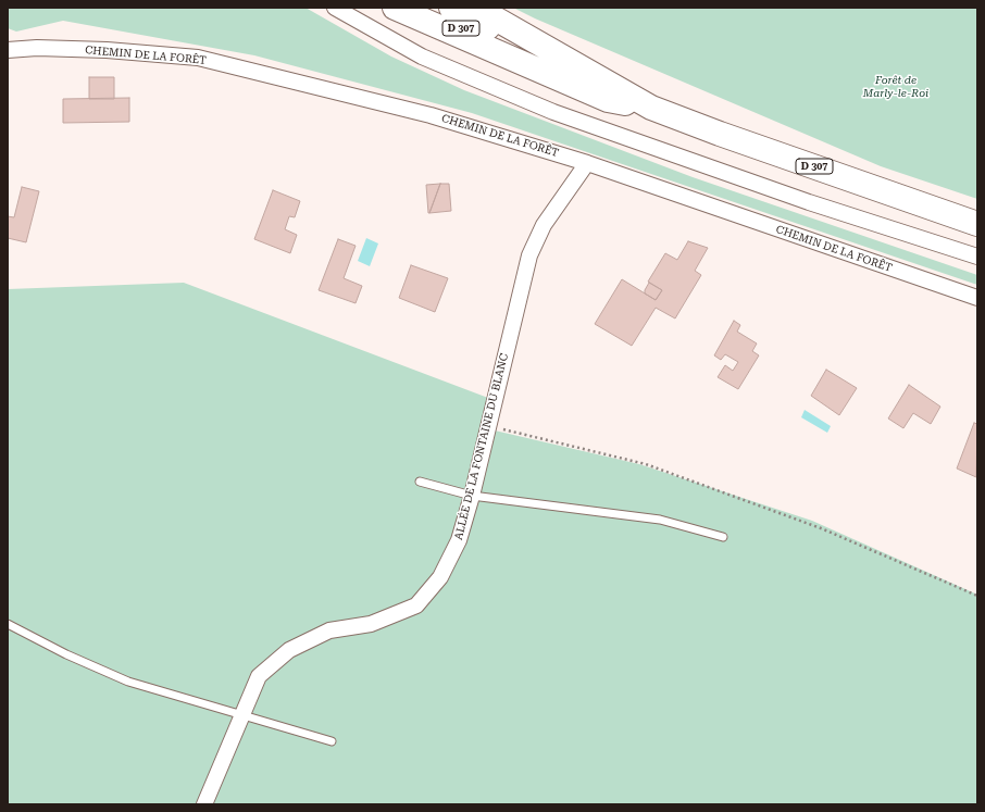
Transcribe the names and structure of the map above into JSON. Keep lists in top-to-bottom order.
{
  "streets": {
    "main road": ["D 307"],
    "street": ["CHEMIN DE LA FORÊT", "ALLÉE DE LA FONTAINE DU BLANC"]
  },
  "crossings": [
    ["CHEMIN DE LA FORÊT", "ALLÉE DE LA FONTAINE DU BLANC"]
  ],
  "parks": ["Forêt de Marly-le-Roi"]
}
